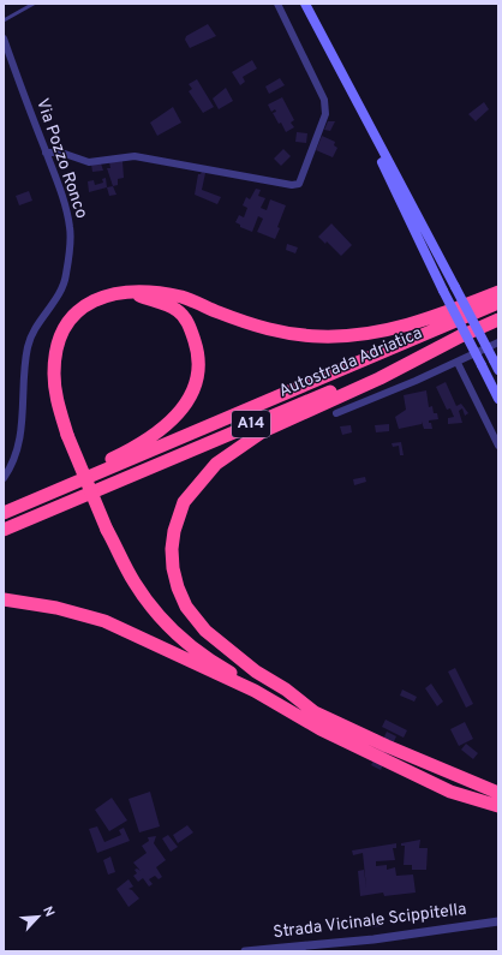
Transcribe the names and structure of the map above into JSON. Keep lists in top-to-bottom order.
{
  "streets": {
    "highway": ["Autostrada Adriatica", "A14"],
    "street": ["Via Pozzo Ronco", "Strada Vicinale Scippitella"]
  },
  "north": "top right"
}
